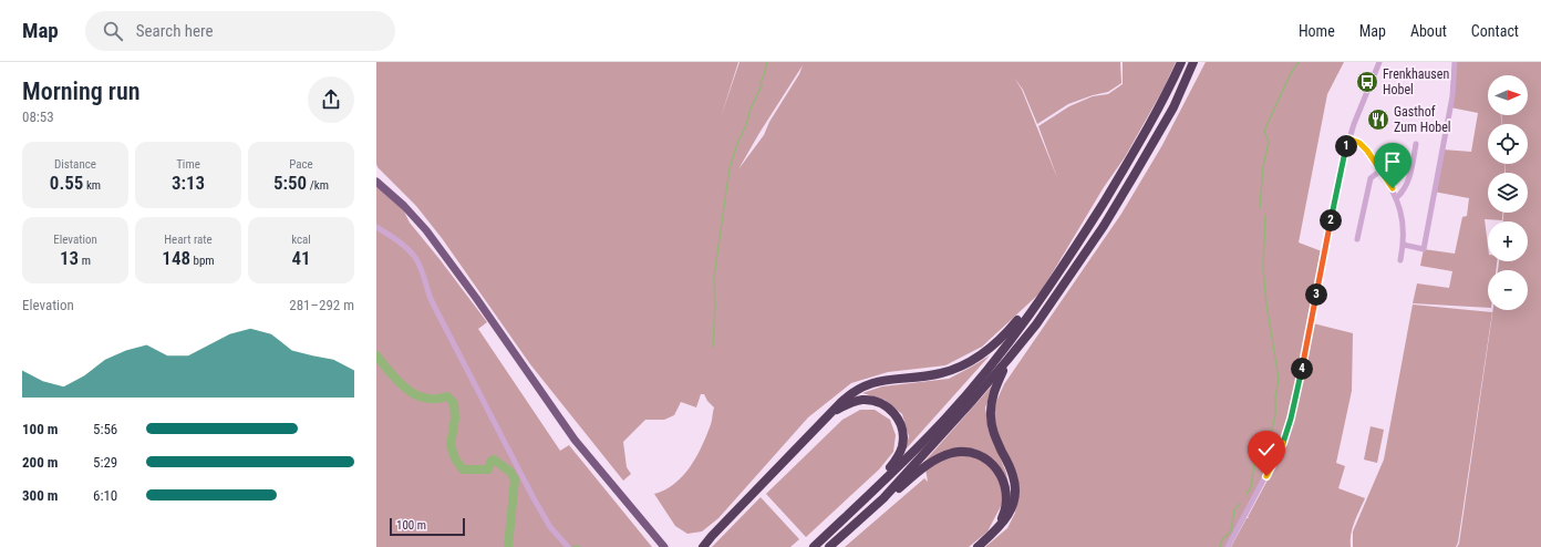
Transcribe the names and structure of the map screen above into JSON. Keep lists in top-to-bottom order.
{
  "places": {
    "bus stop": ["Frenkhausen Hobel"],
    "restaurant": ["Gasthof Zum Hobel"]
  },
  "scale_bar": "100 m",
  "north": "right",
  "page": {
    "header": "Map",
    "search": "Search here",
    "nav": [
      "Home",
      "Map",
      "About",
      "Contact"
    ],
    "heading": ["Morning run", "08:53"],
    "map_buttons": ["+", "−"],
    "pins": [
      "1",
      "2",
      "3",
      "4"
    ],
    "stats": [
      ["Distance", "0.55 km"],
      ["Time", "3:13"],
      ["Pace", "5:50 /km"],
      ["Elevation", "13 m"],
      ["Heart rate", "148 bpm"],
      ["kcal", "41"]
    ],
    "chart": ["Elevation", "281–292 m"],
    "list": [
      {
        "name": "100 m",
        "note": "5:56"
      },
      {
        "name": "200 m",
        "note": "5:29"
      },
      {
        "name": "300 m",
        "note": "6:10"
      }
    ],
    "scale": "100 m"
  }
}
